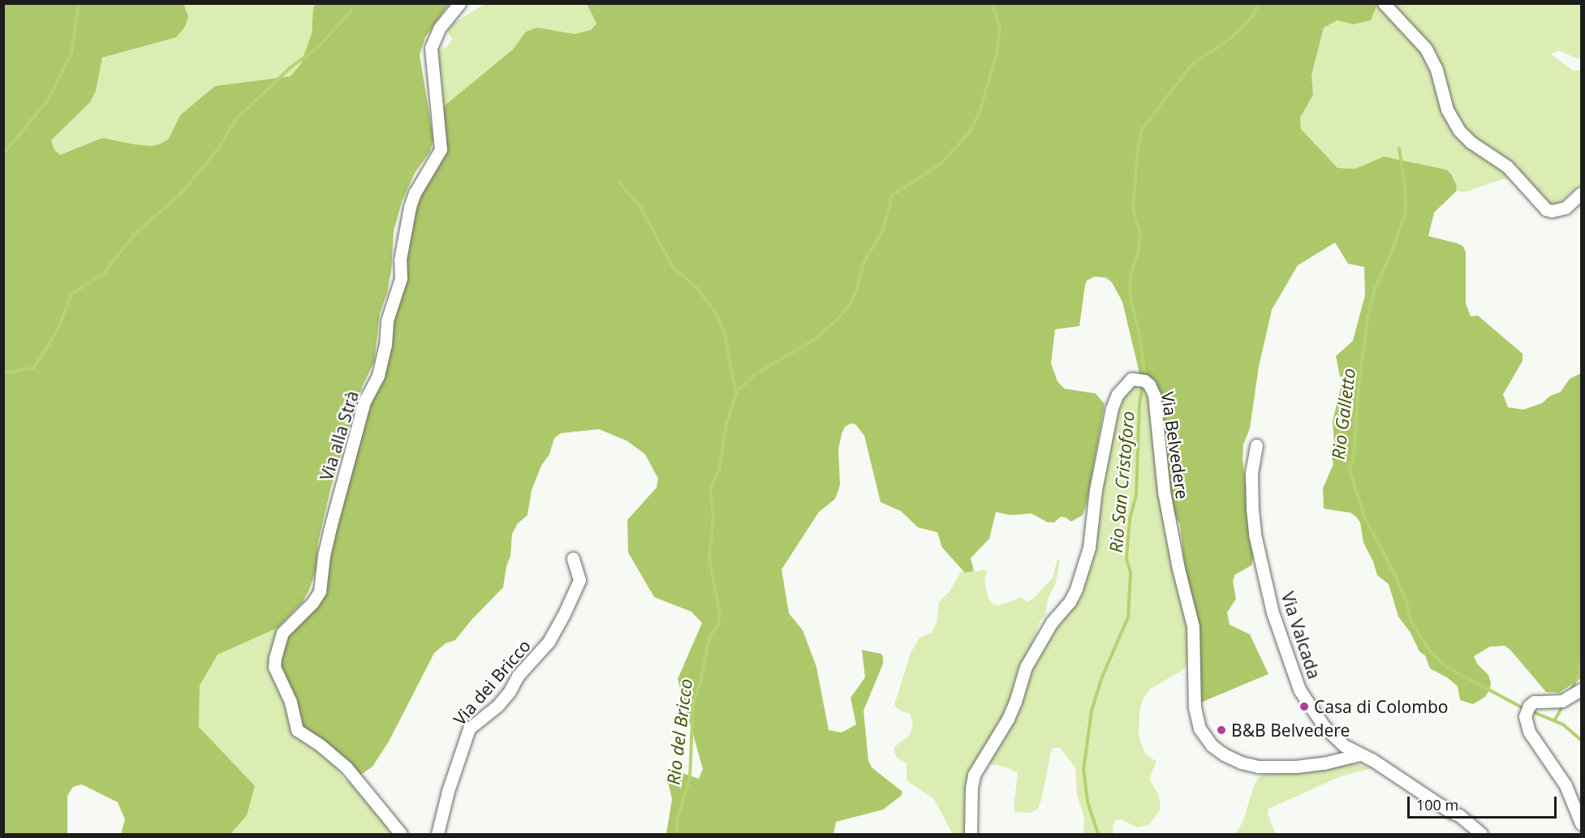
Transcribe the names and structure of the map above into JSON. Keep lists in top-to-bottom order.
{
  "streets": {
    "street": [
      "Via alla Strà",
      "Via Belvedere",
      "Via Valcada",
      "Via dei Bricco"
    ]
  },
  "crossings": [
    ["Via Belvedere", "Via Valcada"]
  ],
  "water": ["Rio Galletto", "Rio San Cristoforo", "Rio del Bricco"],
  "places": ["Casa di Colombo", "B&B Belvedere"],
  "scale_bar": "100 m"
}
